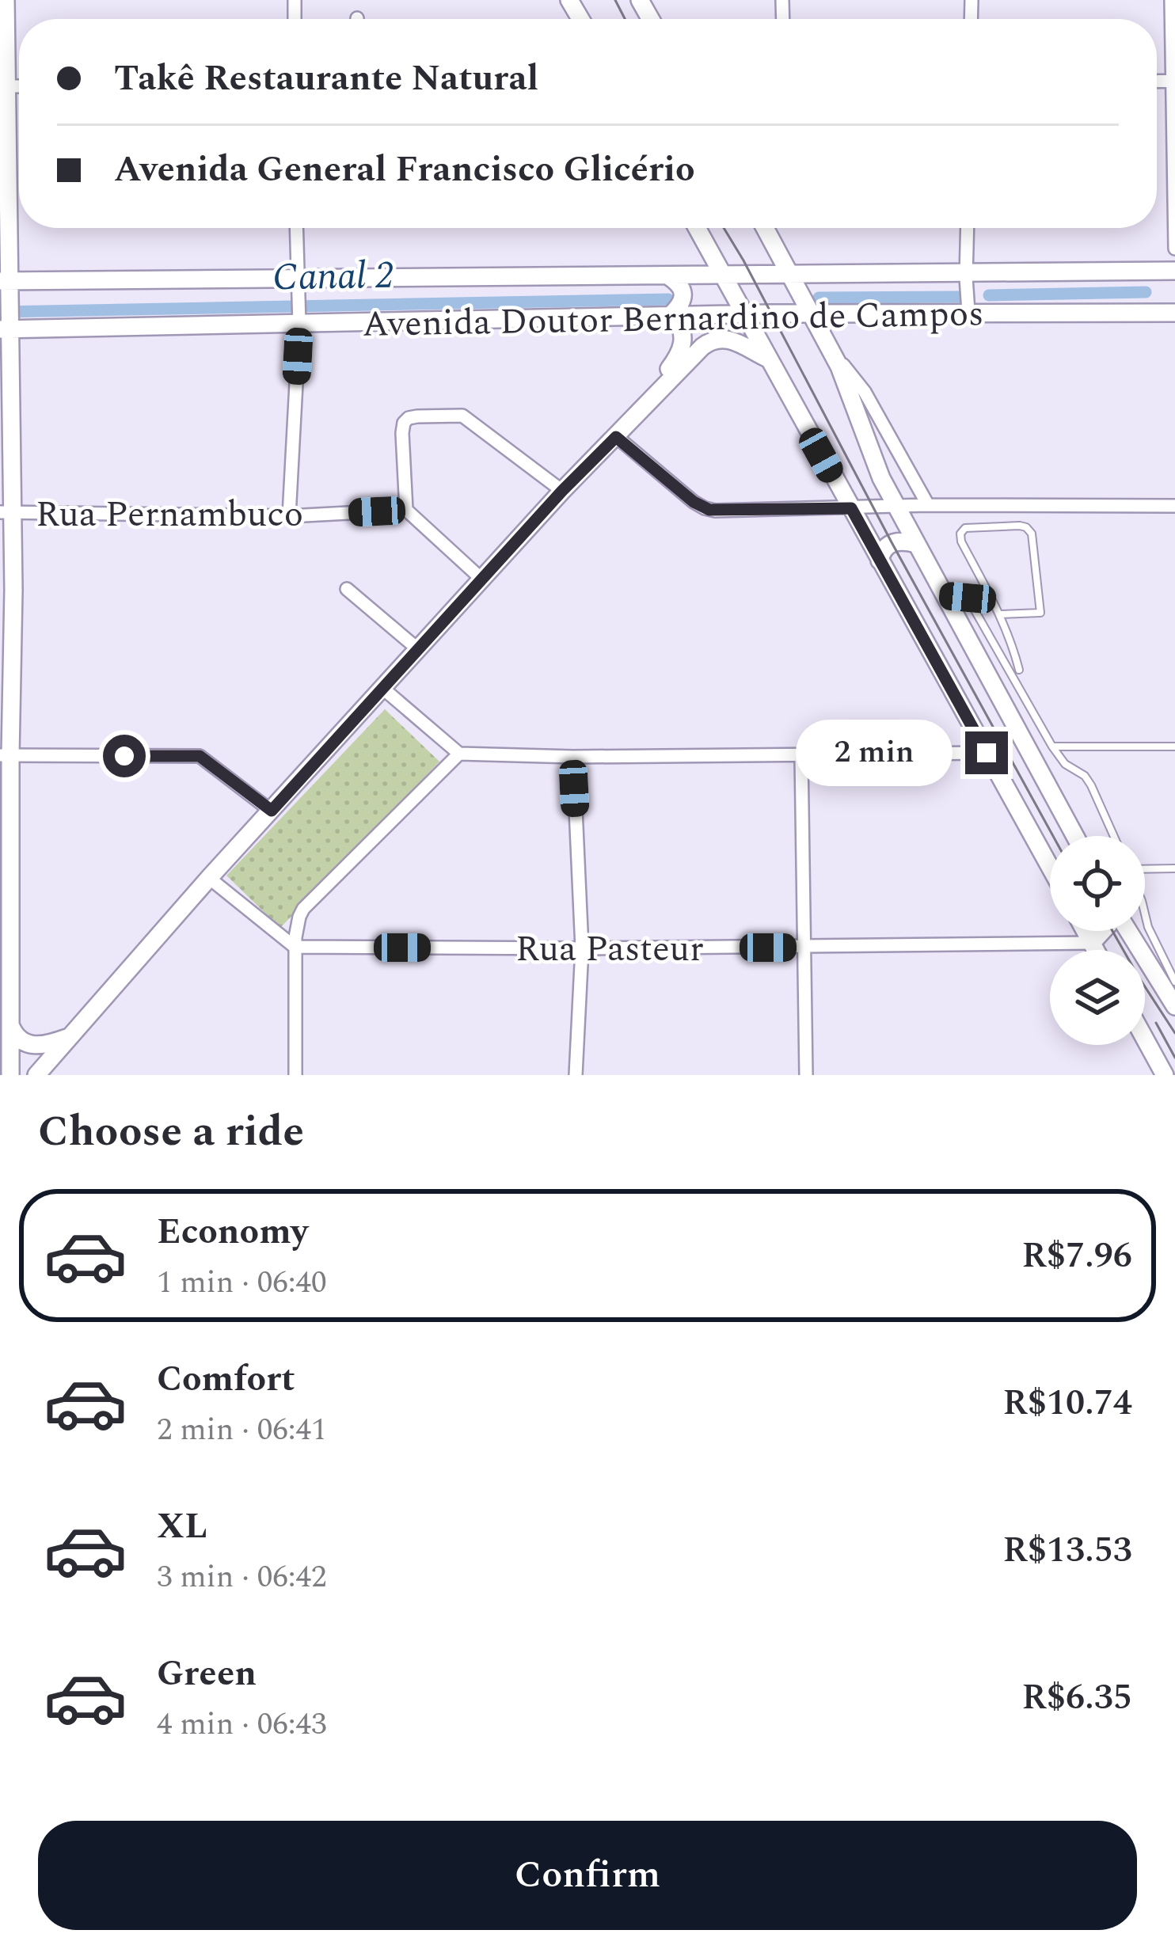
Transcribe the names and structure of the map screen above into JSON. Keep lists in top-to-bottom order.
{
  "streets": {
    "main road": ["Avenida Doutor Bernardino de Campos"],
    "street": ["Rua Pernambuco", "Rua Pasteur"]
  },
  "water": ["Canal 2"],
  "page": {
    "banner": ["Takê Restaurante Natural", "Avenida General Francisco Glicério"],
    "bubble": "2 min",
    "heading": "Choose a ride",
    "list": [
      {
        "name": "Economy",
        "note": "1 min · 06:40",
        "value": "R$7.96"
      },
      {
        "name": "Comfort",
        "note": "2 min · 06:41",
        "value": "R$10.74"
      },
      {
        "name": "XL",
        "note": "3 min · 06:42",
        "value": "R$13.53"
      },
      {
        "name": "Green",
        "note": "4 min · 06:43",
        "value": "R$6.35"
      }
    ],
    "buttons": "Confirm"
  }
}
